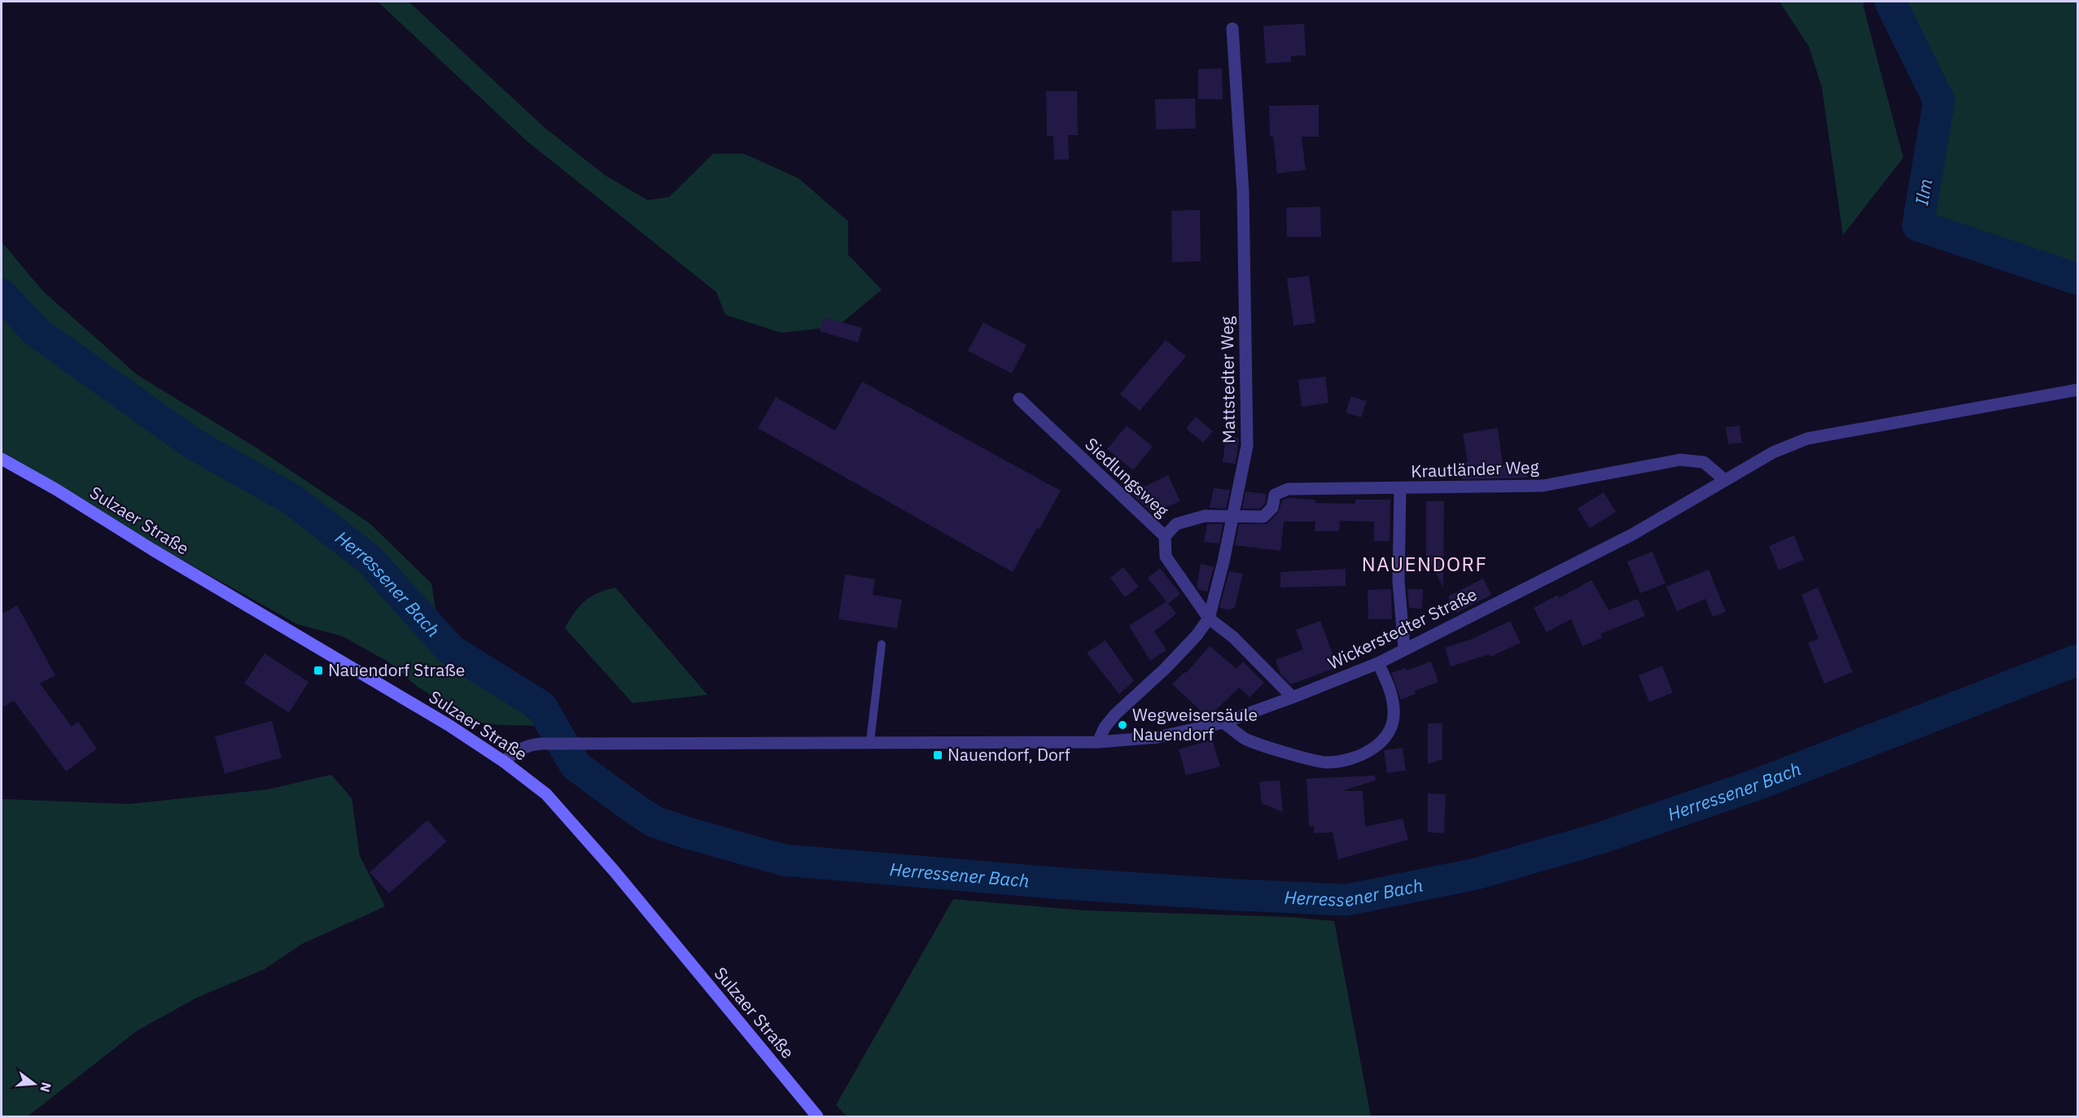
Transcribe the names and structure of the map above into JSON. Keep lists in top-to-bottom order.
{
  "streets": {
    "main road": ["Sulzaer Straße"],
    "street": [
      "Mattstedter Weg",
      "Krautländer Weg",
      "Siedlungsweg",
      "Wickerstedter Straße"
    ]
  },
  "crossings": [
    ["Mattstedter Weg", "Krautländer Weg"],
    ["Mattstedter Weg", "Siedlungsweg"],
    ["Mattstedter Weg", "Wickerstedter Straße"],
    ["Krautländer Weg", "Wickerstedter Straße"],
    ["Siedlungsweg", "Wickerstedter Straße"],
    ["Sulzaer Straße", "Wickerstedter Straße"]
  ],
  "districts": ["NAUENDORF"],
  "water": ["Ilm", "Herressener Bach"],
  "places": {
    "transit": ["Nauendorf Straße", "Nauendorf, Dorf"],
    "other": ["Wegweisersäule Nauendorf"]
  },
  "north": "right"
}
